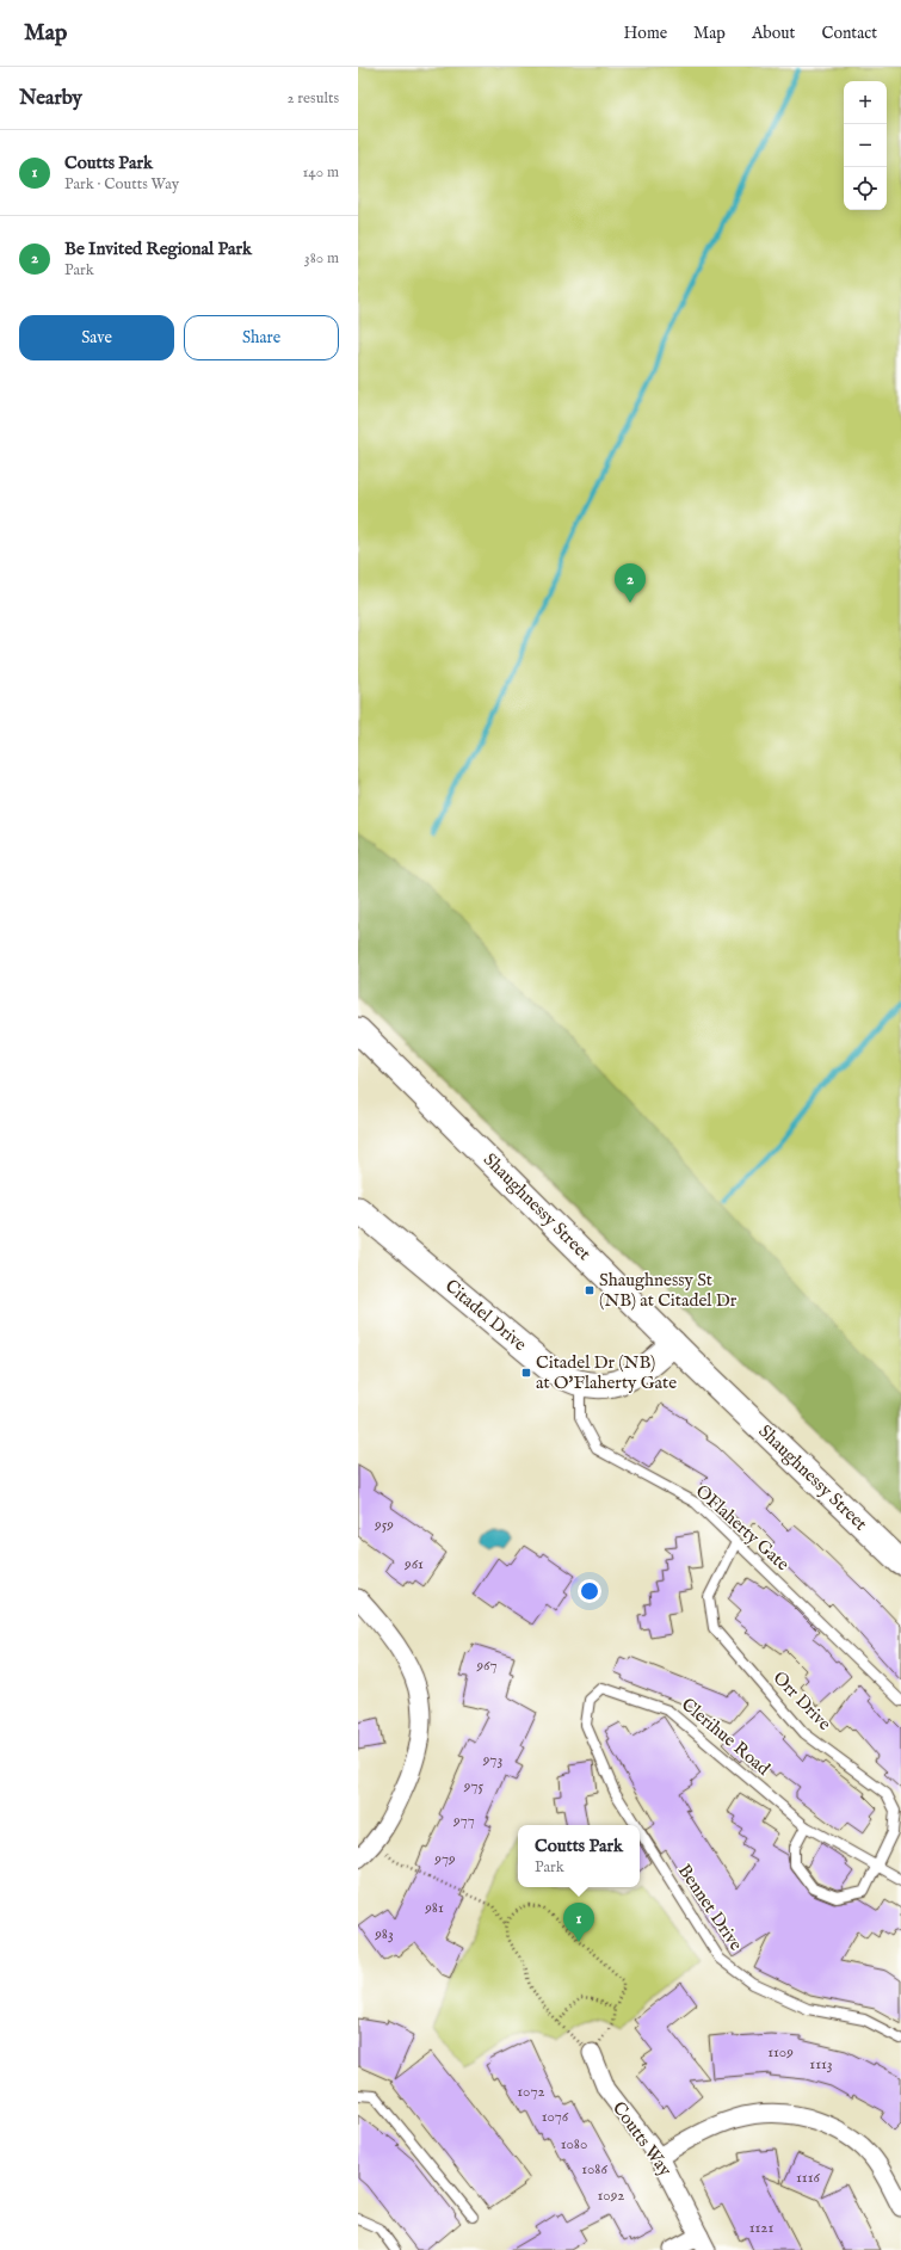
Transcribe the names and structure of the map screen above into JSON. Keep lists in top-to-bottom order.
{
  "streets": {
    "main road": ["Shaughnessy Street", "Citadel Drive"],
    "street": ["Coutts Way"],
    "lane": [
      "OFlaherty Gate",
      "Orr Drive",
      "Clerihue Road",
      "Bennet Drive"
    ]
  },
  "crossings": [
    ["Shaughnessy Street", "Citadel Drive"],
    ["Citadel Drive", "OFlaherty Gate"],
    ["OFlaherty Gate", "Orr Drive"],
    ["Orr Drive", "Clerihue Road"],
    ["Clerihue Road", "Bennet Drive"]
  ],
  "places": {
    "transit": ["Shaughnessy St (NB) at Citadel Dr", "Citadel Dr (NB) at O'Flaherty Gate"]
  },
  "house_numbers": [
    "959",
    "961",
    "967",
    "973",
    "975",
    "977",
    "979",
    "981",
    "983",
    "1109",
    "1113",
    "1072",
    "1076",
    "1080",
    "1086",
    "1116",
    "1092",
    "1121"
  ],
  "page": {
    "header": "Map",
    "nav": [
      "Home",
      "Map",
      "About",
      "Contact"
    ],
    "heading": ["Nearby", "2 results"],
    "map_buttons": ["+", "−"],
    "list": [
      {
        "mark": "1",
        "name": "Coutts Park",
        "note": "Park · Coutts Way",
        "value": "140 m"
      },
      {
        "mark": "2",
        "name": "Be Invited Regional Park",
        "note": "Park",
        "value": "380 m"
      }
    ],
    "buttons": ["Save", "Share"],
    "pins": ["2", "1"],
    "popup": ["Coutts Park", "Park"]
  }
}
